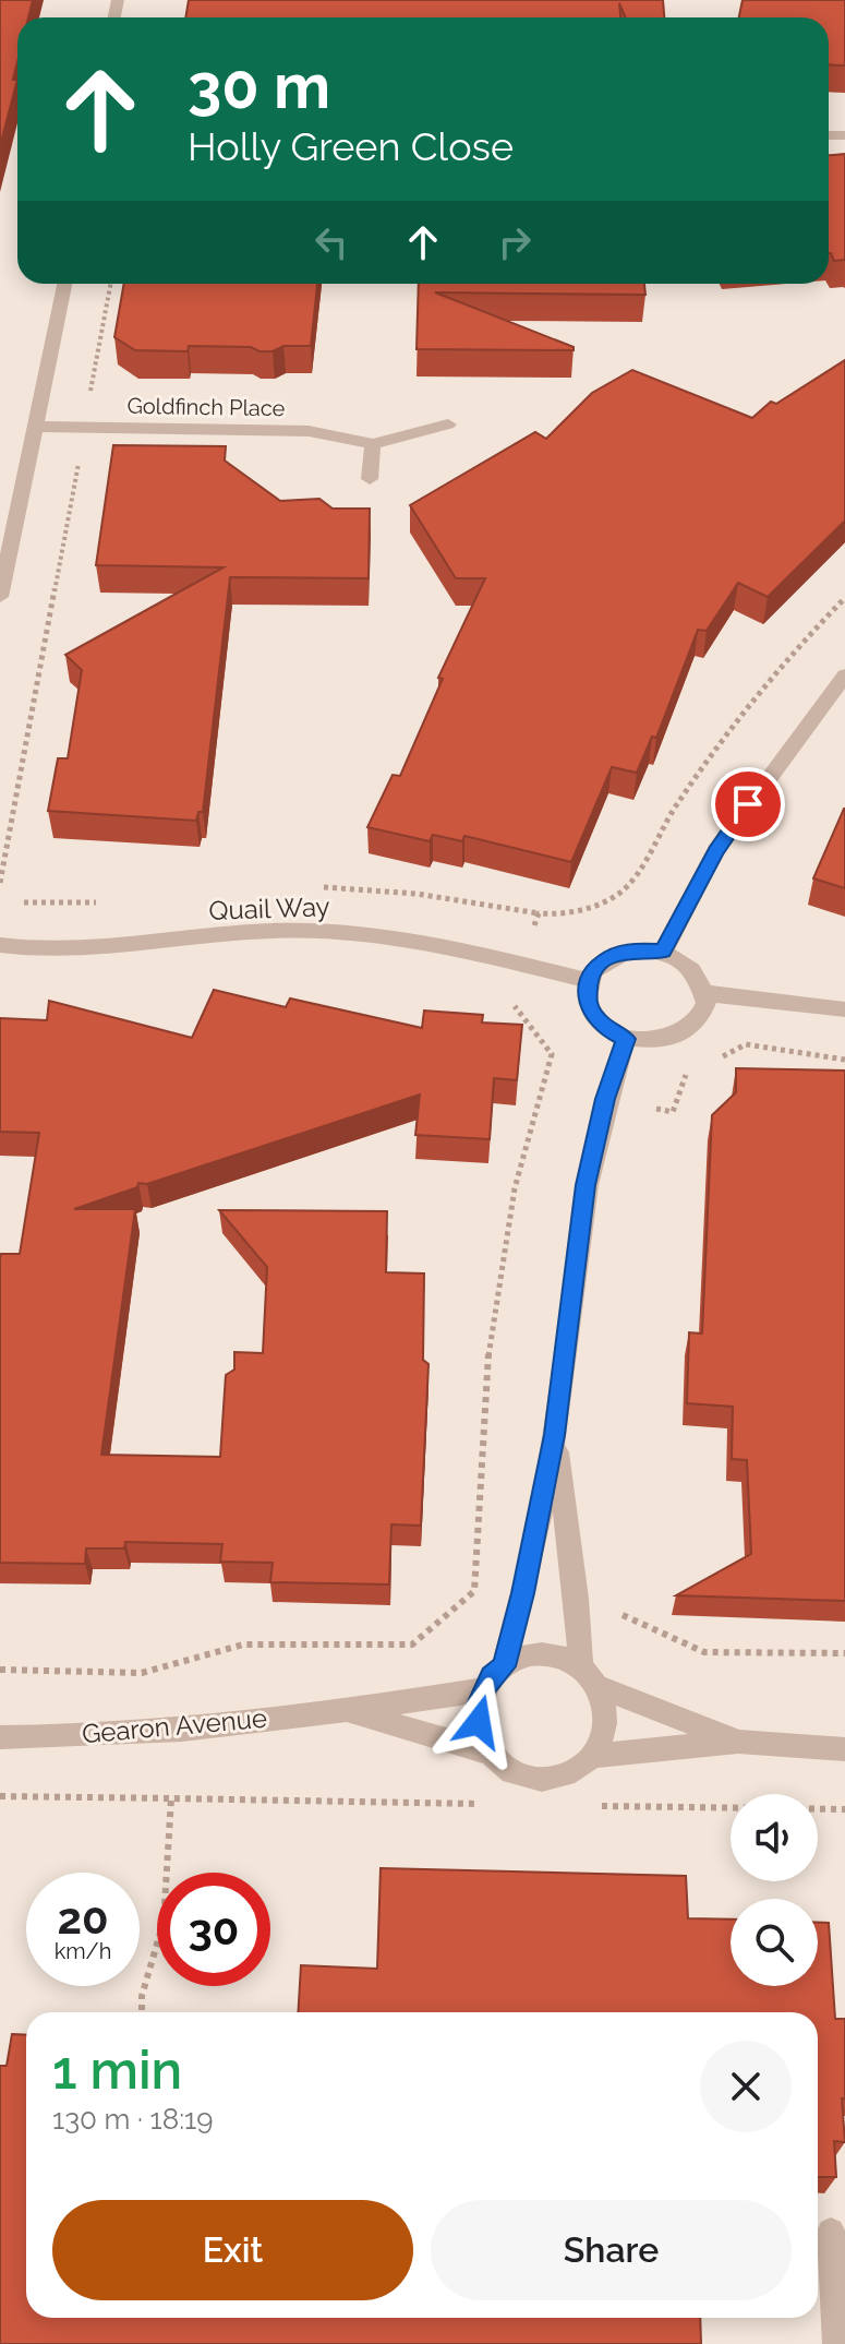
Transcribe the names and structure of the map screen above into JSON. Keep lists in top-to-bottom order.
{
  "streets": {
    "street": ["Goldfinch Place", "Quail Way", "Gearon Avenue"]
  },
  "page": {
    "turn": ["30 m", "Holly Green Close"],
    "speed": "20 km/h",
    "limit": "30",
    "heading": ["1 min", "130 m · 18:19"],
    "buttons": ["Exit", "Share"]
  }
}
